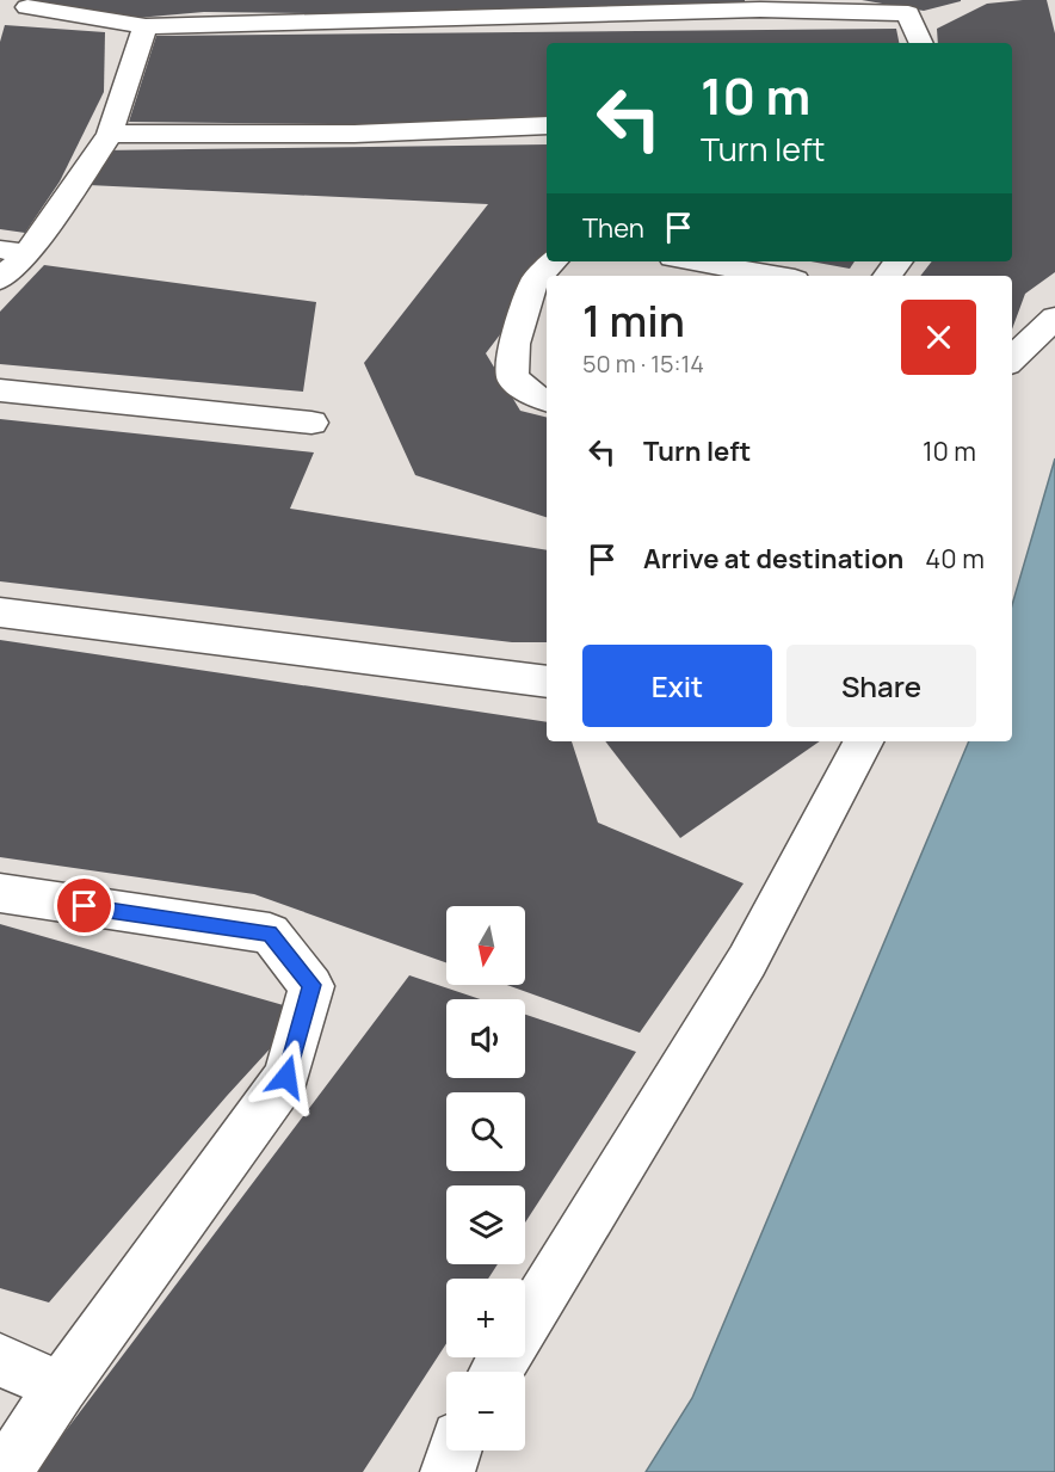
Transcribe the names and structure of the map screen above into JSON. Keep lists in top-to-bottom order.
{
  "north": "bottom",
  "page": {
    "turn": ["10 m", "Turn left"],
    "then": "Then",
    "heading": ["1 min", "50 m · 15:14"],
    "list": [
      {
        "name": "Turn left",
        "value": "10 m"
      },
      {
        "name": "Arrive at destination",
        "value": "40 m"
      }
    ],
    "buttons": ["Exit", "Share"],
    "map_buttons": ["+", "−"]
  }
}
